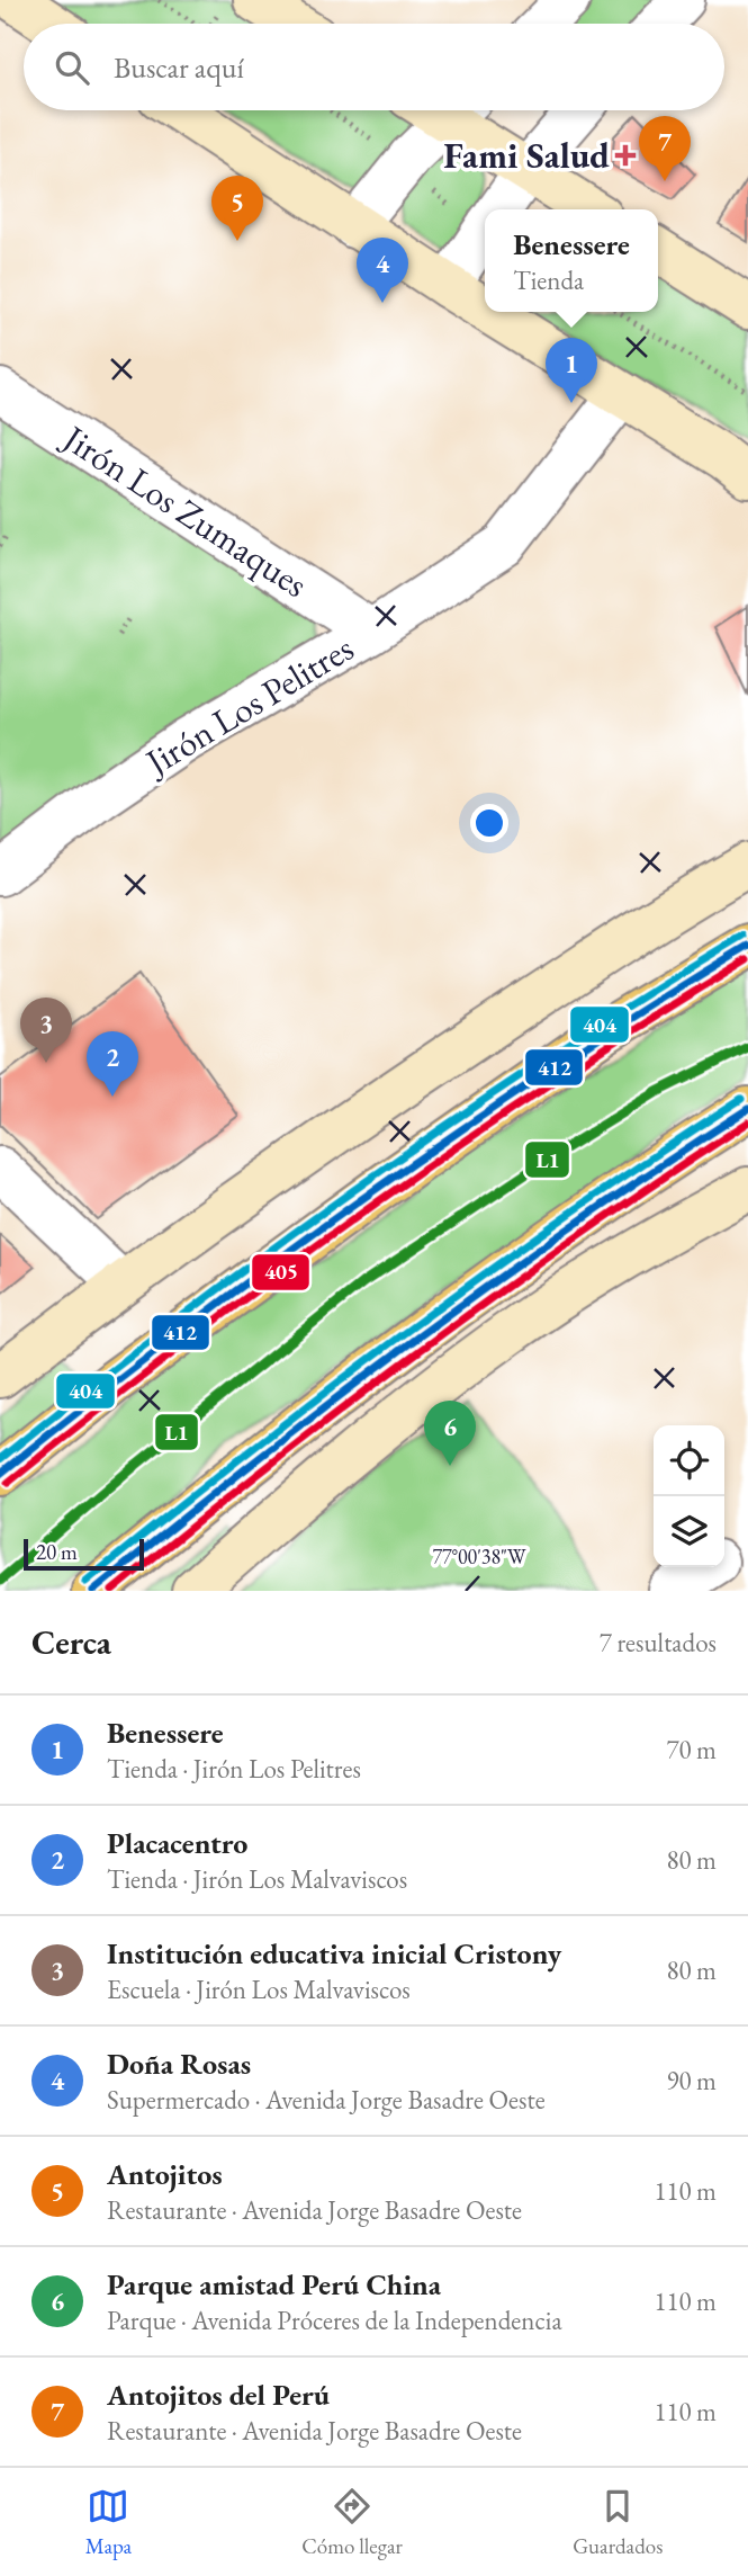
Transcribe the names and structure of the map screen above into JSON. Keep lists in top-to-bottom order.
{
  "streets": {
    "street": ["Jirón Los Zumaques", "Jirón Los Pelitres"]
  },
  "crossings": [
    ["Jirón Los Zumaques", "Jirón Los Pelitres"]
  ],
  "places": {
    "health": ["Fami Salud"]
  },
  "lines": [
    "transit line 404",
    "transit line 412",
    "transit line 405",
    "transit line L1"
  ],
  "scale_bar": "20 m",
  "page": {
    "search": "Buscar aquí",
    "pins": [
      "7",
      "5",
      "4",
      "1",
      "3",
      "2",
      "6"
    ],
    "popup": ["Benessere", "Tienda"],
    "scale": "20 m",
    "heading": ["Cerca", "7 resultados"],
    "list": [
      {
        "mark": "1",
        "name": "Benessere",
        "note": "Tienda · Jirón Los Pelitres",
        "value": "70 m"
      },
      {
        "mark": "2",
        "name": "Placacentro",
        "note": "Tienda · Jirón Los Malvaviscos",
        "value": "80 m"
      },
      {
        "mark": "3",
        "name": "Institución educativa inicial Cristony",
        "note": "Escuela · Jirón Los Malvaviscos",
        "value": "80 m"
      },
      {
        "mark": "4",
        "name": "Doña Rosas",
        "note": "Supermercado · Avenida Jorge Basadre Oeste",
        "value": "90 m"
      },
      {
        "mark": "5",
        "name": "Antojitos",
        "note": "Restaurante · Avenida Jorge Basadre Oeste",
        "value": "110 m"
      },
      {
        "mark": "6",
        "name": "Parque amistad Perú China",
        "note": "Parque · Avenida Próceres de la Independencia",
        "value": "110 m"
      },
      {
        "mark": "7",
        "name": "Antojitos del Perú",
        "note": "Restaurante · Avenida Jorge Basadre Oeste",
        "value": "110 m"
      }
    ],
    "nav": ["Mapa", "Cómo llegar", "Guardados"]
  },
  "coordinates": ["77°00'38\"W"]
}
